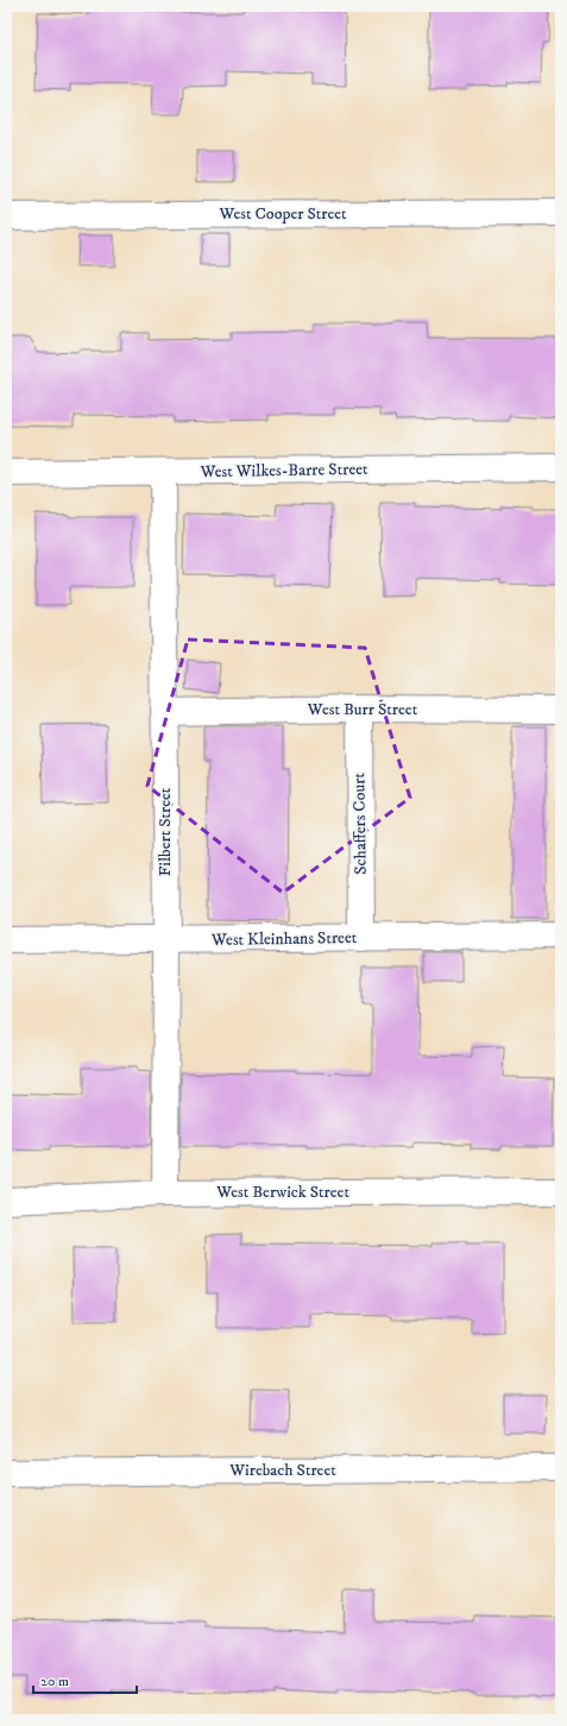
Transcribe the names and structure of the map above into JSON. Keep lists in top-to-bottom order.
{
  "streets": {
    "street": [
      "West Cooper Street",
      "West Wilkes-Barre Street",
      "West Burr Street",
      "Schaffers Court",
      "Filbert Street",
      "West Kleinhans Street",
      "West Berwick Street",
      "Wirebach Street"
    ]
  },
  "crossings": [
    ["West Wilkes-Barre Street", "Filbert Street"],
    ["West Burr Street", "Schaffers Court"],
    ["West Burr Street", "Filbert Street"],
    ["Schaffers Court", "West Kleinhans Street"],
    ["Filbert Street", "West Kleinhans Street"],
    ["Filbert Street", "West Berwick Street"]
  ],
  "scale_bar": "20 m"
}
